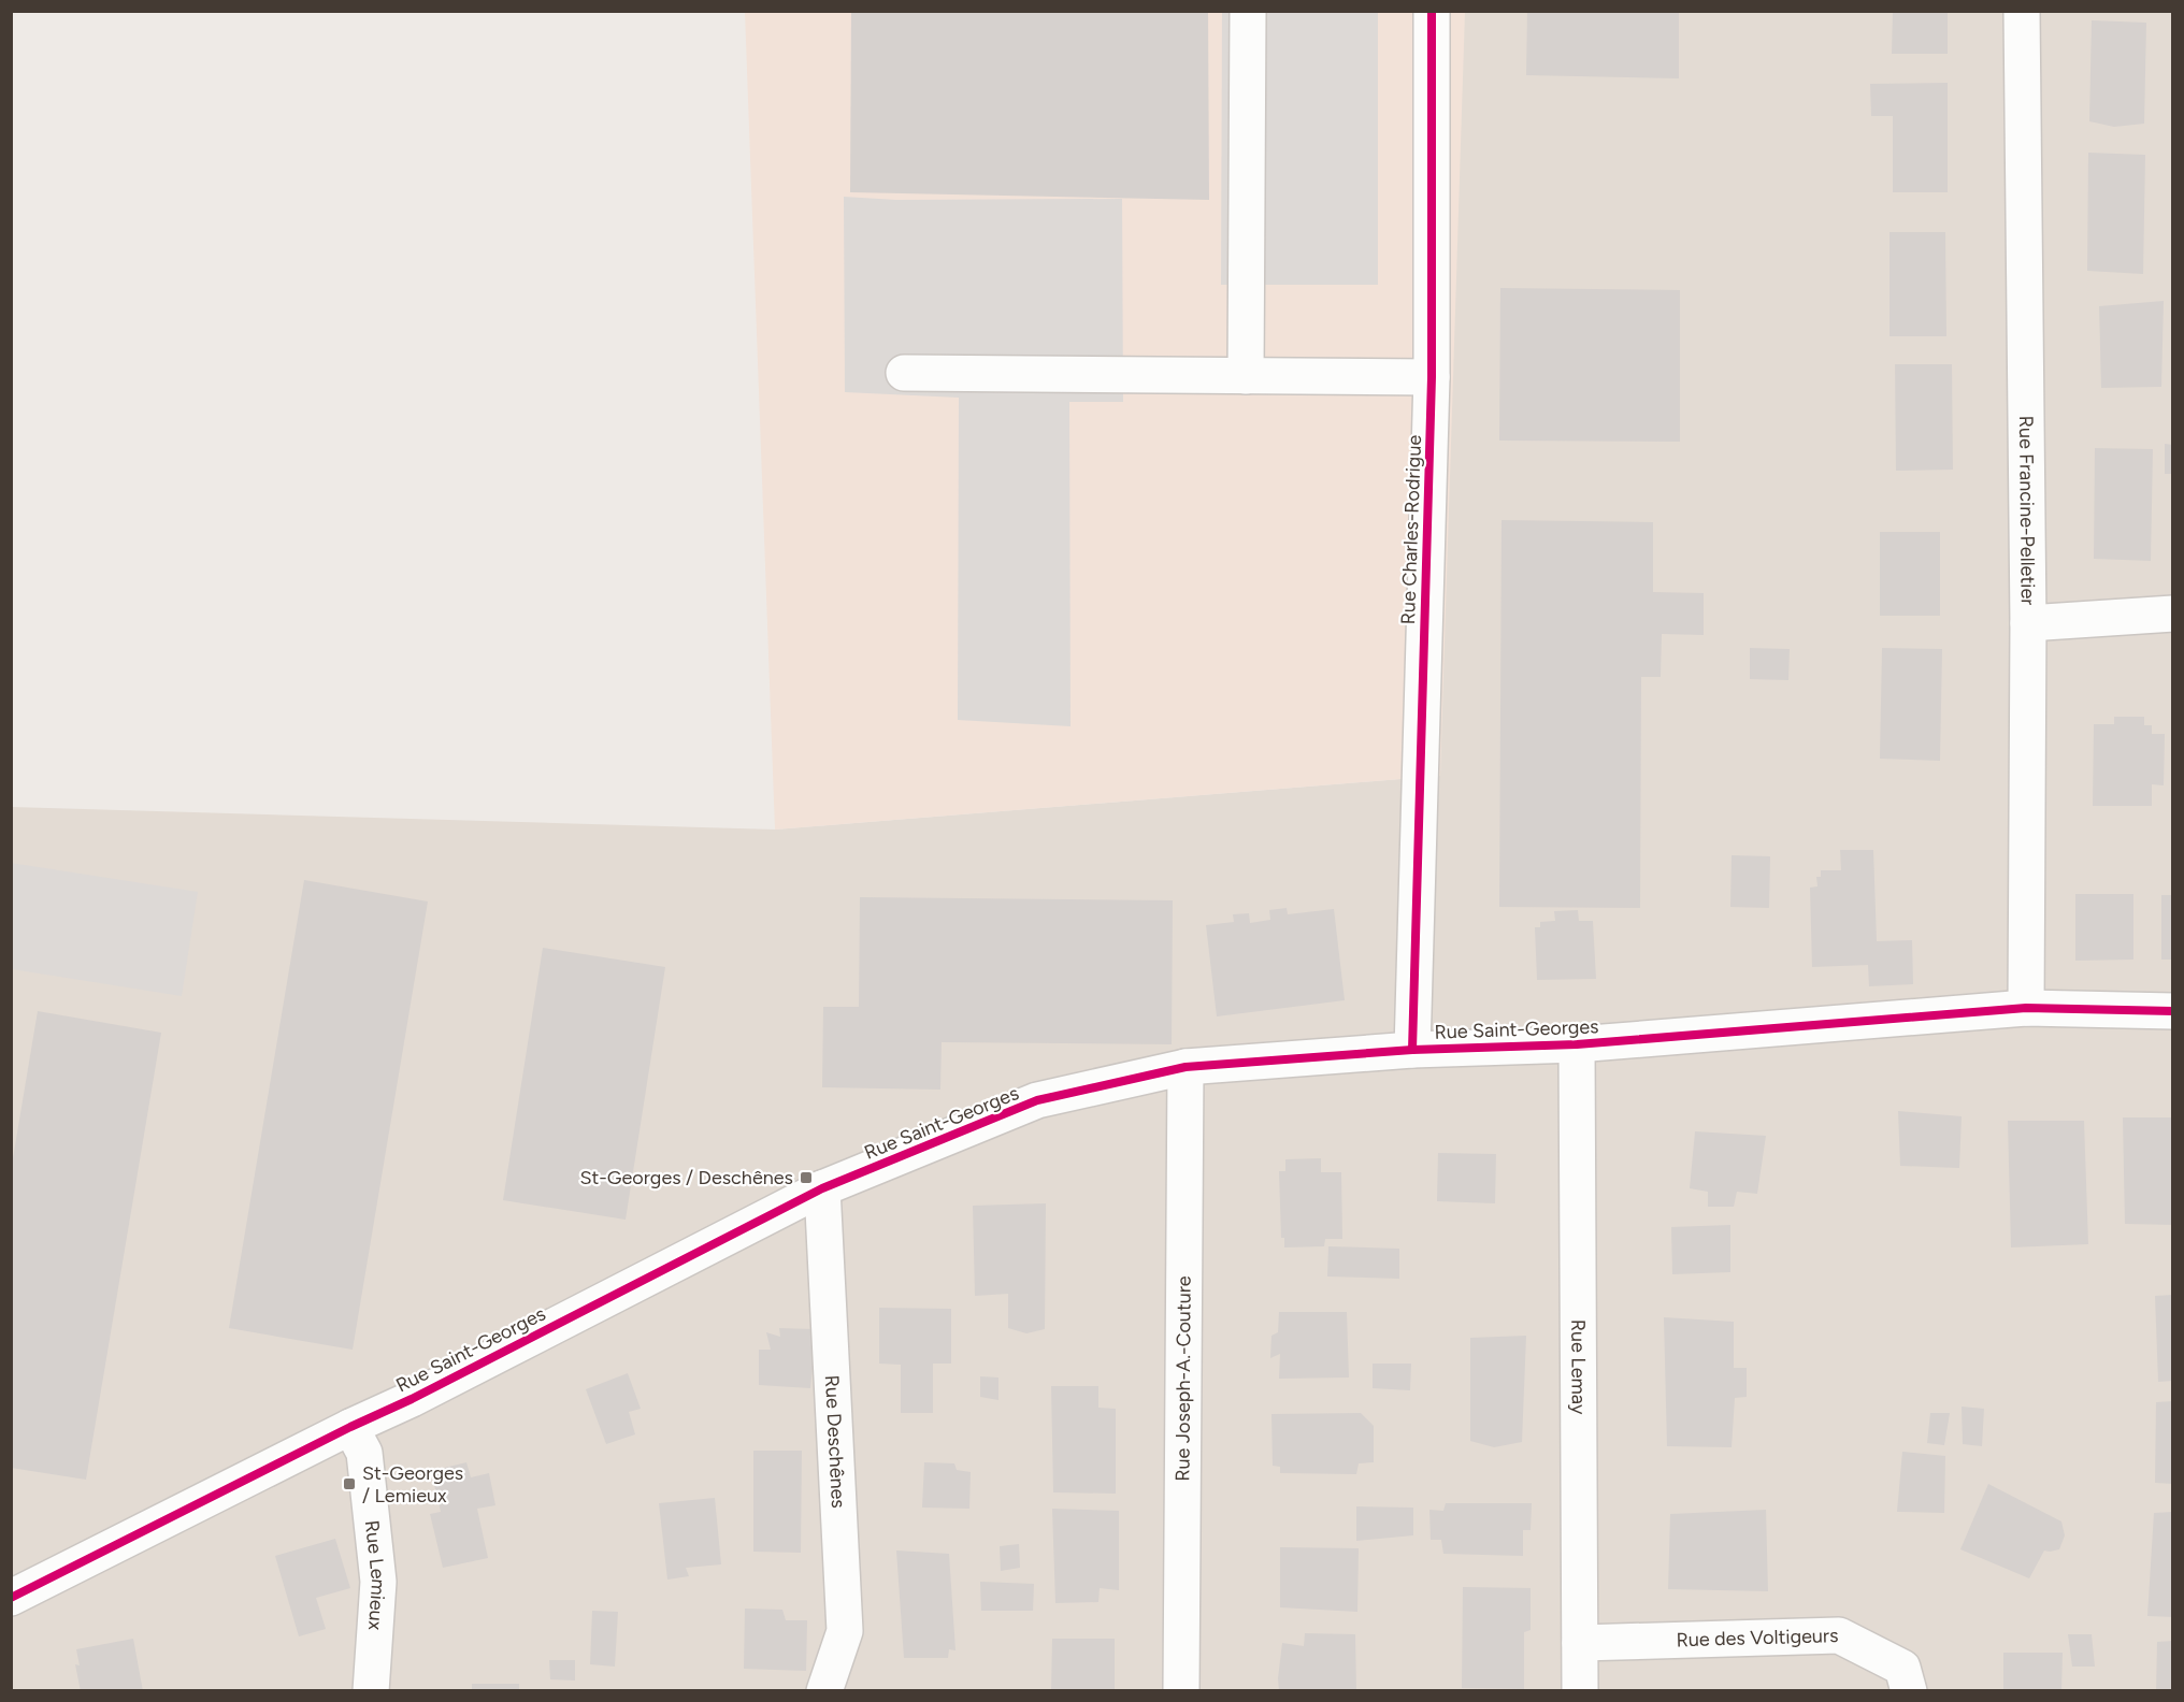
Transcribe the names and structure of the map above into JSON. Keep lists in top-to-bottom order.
{
  "streets": {
    "street": [
      "Rue Francine-Pelletier",
      "Rue Charles-Rodrigue",
      "Rue Saint-Georges",
      "Rue Lemay",
      "Rue Joseph-A.-Couture",
      "Rue Deschênes",
      "Rue Lemieux",
      "Rue des Voltigeurs"
    ]
  },
  "crossings": [
    ["Rue Francine-Pelletier", "Rue Saint-Georges"],
    ["Rue Charles-Rodrigue", "Rue Saint-Georges"],
    ["Rue Saint-Georges", "Rue Lemay"],
    ["Rue Saint-Georges", "Rue Joseph-A.-Couture"],
    ["Rue Saint-Georges", "Rue Deschênes"],
    ["Rue Saint-Georges", "Rue Lemieux"],
    ["Rue Lemay", "Rue des Voltigeurs"]
  ],
  "places": {
    "transit": ["St-Georges / Deschênes", "St-Georges / Lemieux"]
  }
}
